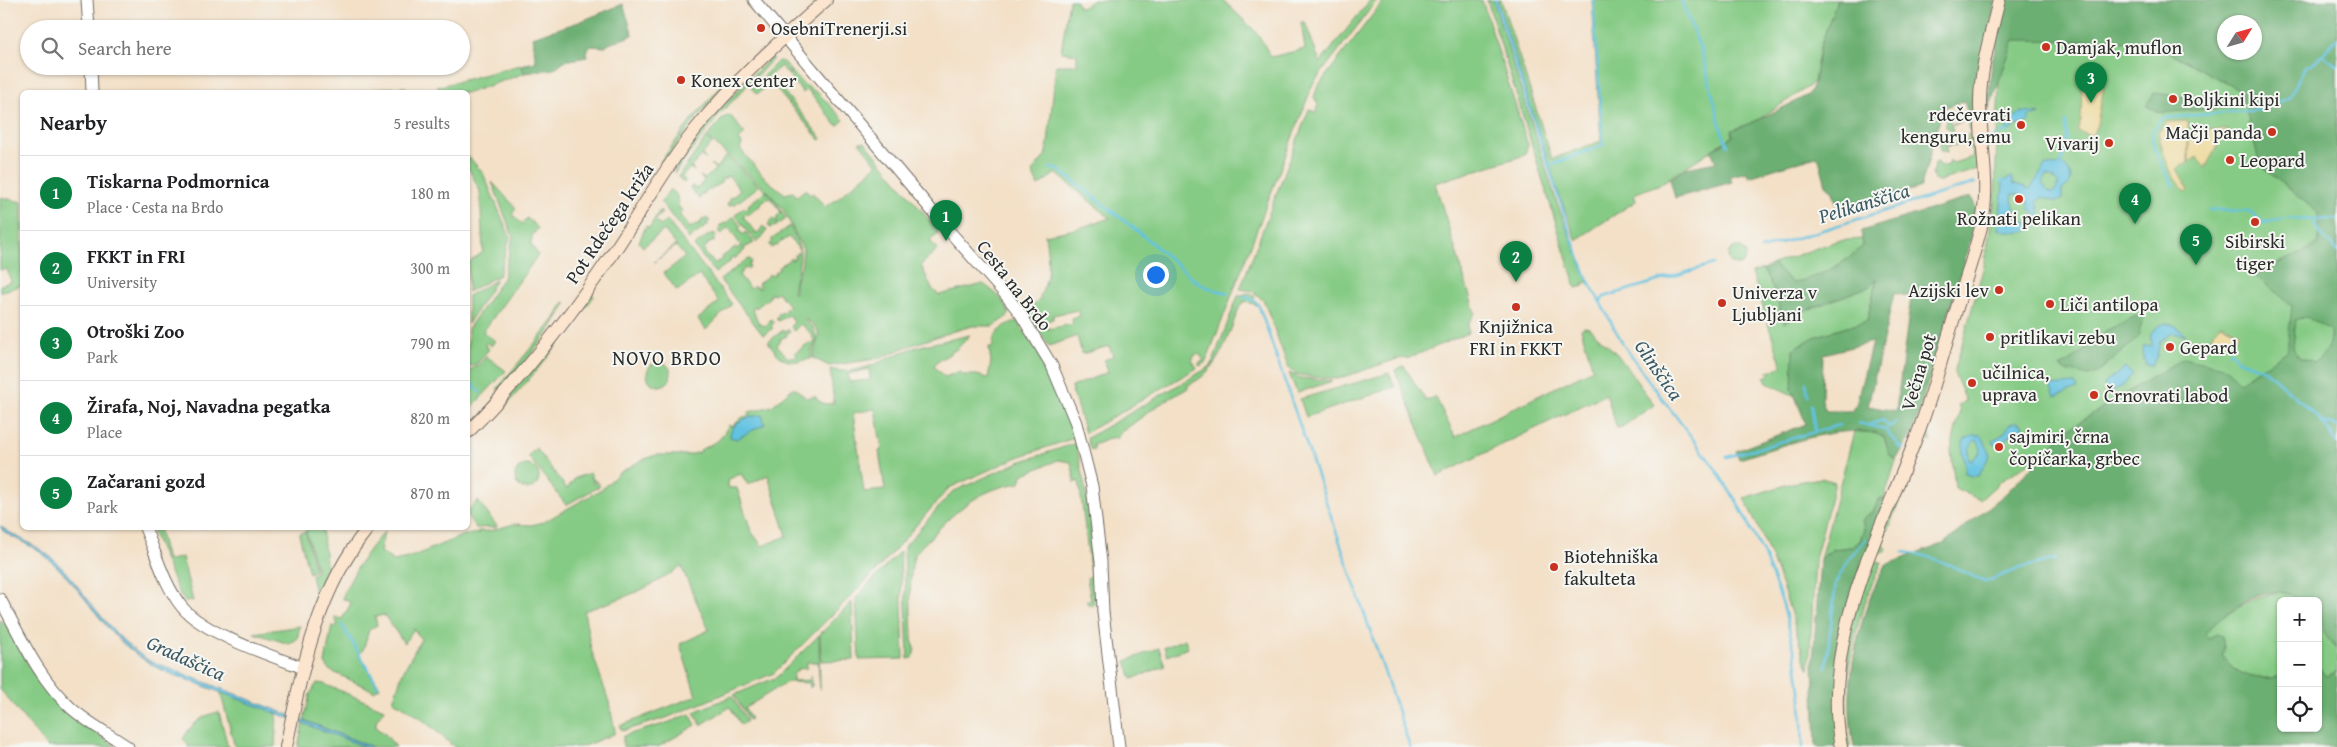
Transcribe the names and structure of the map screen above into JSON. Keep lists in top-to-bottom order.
{
  "streets": {
    "main road": ["Pot Rdečega križa", "Večna pot"],
    "street": ["Cesta na Brdo"]
  },
  "crossings": [
    ["Pot Rdečega križa", "Cesta na Brdo"]
  ],
  "districts": ["NOVO BRDO"],
  "water": ["Pelikanščica", "Glinščica", "Gradaščica"],
  "places": [
    "OsebniTrenerji.si",
    "Damjak, muflon",
    "Konex center",
    "Boljkini kipi",
    "rdečevrati kenguru, emu",
    "Mačji panda",
    "Vivarij",
    "Leopard",
    "Rožnati pelikan",
    "Sibirski tiger",
    "Azijski lev",
    "Univerza v Ljubljani",
    "Liči antilopa",
    "Knjižnica FRI in FKKT",
    "pritlikavi zebu",
    "Gepard",
    "učilnica, uprava",
    "Črnovrati labod",
    "sajmiri, črna čopičarka, grbec",
    "Biotehniška fakulteta"
  ],
  "north": "top right",
  "page": {
    "search": "Search here",
    "pins": [
      "3",
      "4",
      "1",
      "5",
      "2"
    ],
    "heading": ["Nearby", "5 results"],
    "list": [
      {
        "mark": "1",
        "name": "Tiskarna Podmornica",
        "note": "Place · Cesta na Brdo",
        "value": "180 m"
      },
      {
        "mark": "2",
        "name": "FKKT in FRI",
        "note": "University",
        "value": "300 m"
      },
      {
        "mark": "3",
        "name": "Otroški Zoo",
        "note": "Park",
        "value": "790 m"
      },
      {
        "mark": "4",
        "name": "Žirafa, Noj, Navadna pegatka",
        "note": "Place",
        "value": "820 m"
      },
      {
        "mark": "5",
        "name": "Začarani gozd",
        "note": "Park",
        "value": "870 m"
      }
    ],
    "map_buttons": ["+", "−"]
  }
}
